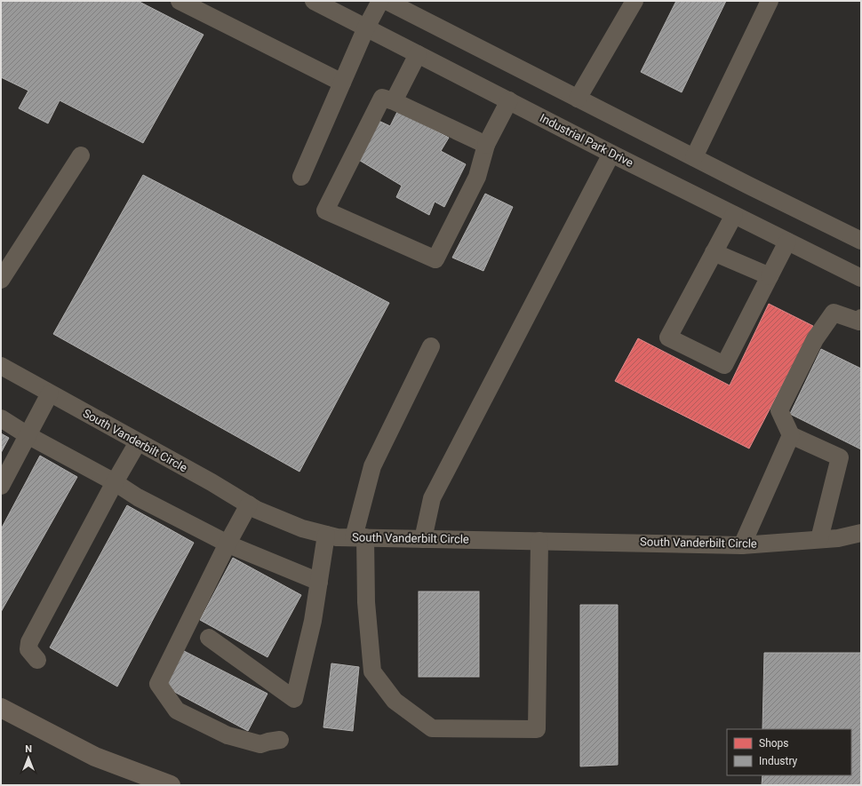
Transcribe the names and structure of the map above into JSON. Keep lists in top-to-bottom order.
{
  "streets": {
    "street": ["Industrial Park Drive", "South Vanderbilt Circle"]
  },
  "legend": ["Shops", "Industry"],
  "north": "top"
}
